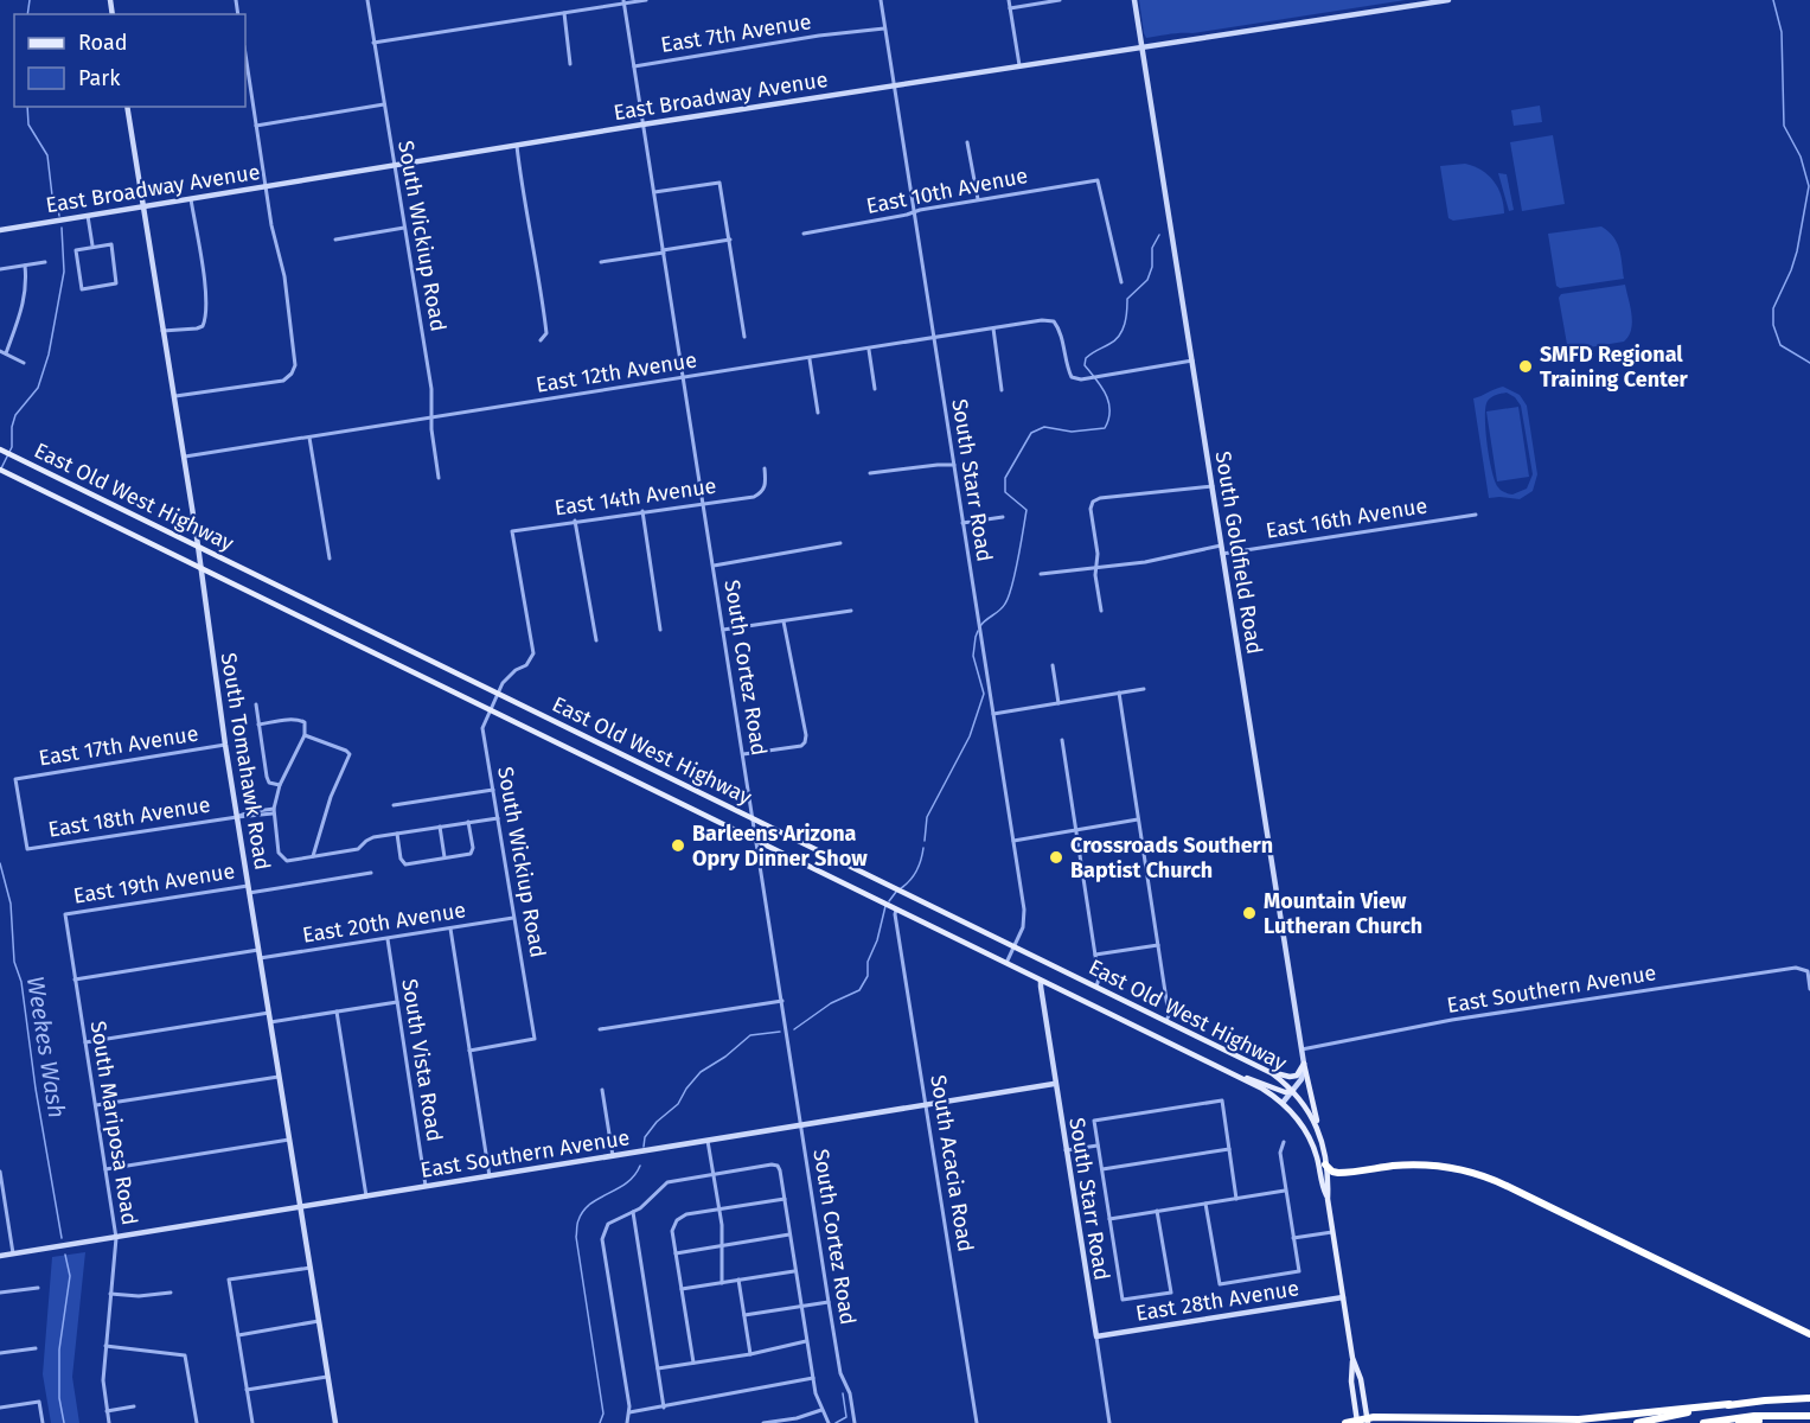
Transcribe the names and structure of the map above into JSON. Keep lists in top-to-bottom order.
{
  "streets": {
    "main road": [
      "East Broadway Avenue",
      "South Starr Road",
      "East Old West Highway",
      "South Goldfield Road",
      "South Tomahawk Road",
      "East Southern Avenue",
      "East 28th Avenue"
    ],
    "street": [
      "East 7th Avenue",
      "East 10th Avenue",
      "South Wickiup Road",
      "East 12th Avenue",
      "East 14th Avenue",
      "East 16th Avenue",
      "South Cortez Road",
      "East 17th Avenue",
      "East 18th Avenue",
      "East 19th Avenue",
      "East 20th Avenue",
      "South Vista Road",
      "South Mariposa Road",
      "South Acacia Road"
    ]
  },
  "crossings": [
    ["East 7th Avenue", "South Starr Road"],
    ["East 7th Avenue", "South Cortez Road"],
    ["East Broadway Avenue", "South Wickiup Road"],
    ["East Broadway Avenue", "South Starr Road"],
    ["East Broadway Avenue", "South Goldfield Road"],
    ["East Broadway Avenue", "South Cortez Road"],
    ["East Broadway Avenue", "South Tomahawk Road"],
    ["East 10th Avenue", "South Starr Road"],
    ["South Wickiup Road", "East 12th Avenue"],
    ["South Wickiup Road", "East Old West Highway"],
    ["South Wickiup Road", "East 14th Avenue"],
    ["South Wickiup Road", "East 20th Avenue"],
    ["East 12th Avenue", "South Starr Road"],
    ["East 12th Avenue", "South Goldfield Road"],
    ["East 12th Avenue", "South Cortez Road"],
    ["East 12th Avenue", "South Tomahawk Road"],
    ["South Starr Road", "East Old West Highway"],
    ["South Starr Road", "East Southern Avenue"],
    ["South Starr Road", "East 28th Avenue"],
    ["East Old West Highway", "South Cortez Road"],
    ["East Old West Highway", "South Tomahawk Road"],
    ["East Old West Highway", "South Acacia Road"],
    ["East 14th Avenue", "South Cortez Road"],
    ["East 16th Avenue", "South Goldfield Road"],
    ["South Goldfield Road", "East Southern Avenue"],
    ["South Cortez Road", "East Southern Avenue"],
    ["East 17th Avenue", "South Tomahawk Road"],
    ["East 17th Avenue", "East 18th Avenue"],
    ["South Tomahawk Road", "East 18th Avenue"],
    ["South Tomahawk Road", "East 19th Avenue"],
    ["South Tomahawk Road", "East 20th Avenue"],
    ["South Tomahawk Road", "East Southern Avenue"],
    ["East 19th Avenue", "South Mariposa Road"],
    ["East 20th Avenue", "South Vista Road"],
    ["East Southern Avenue", "South Vista Road"],
    ["East Southern Avenue", "South Mariposa Road"],
    ["East Southern Avenue", "South Acacia Road"]
  ],
  "water": ["Weekes Wash"],
  "places": [
    "SMFD Regional Training Center",
    "Barleens Arizona Opry Dinner Show",
    "Crossroads Southern Baptist Church",
    "Mountain View Lutheran Church"
  ],
  "legend": ["Road", "Park"]
}
